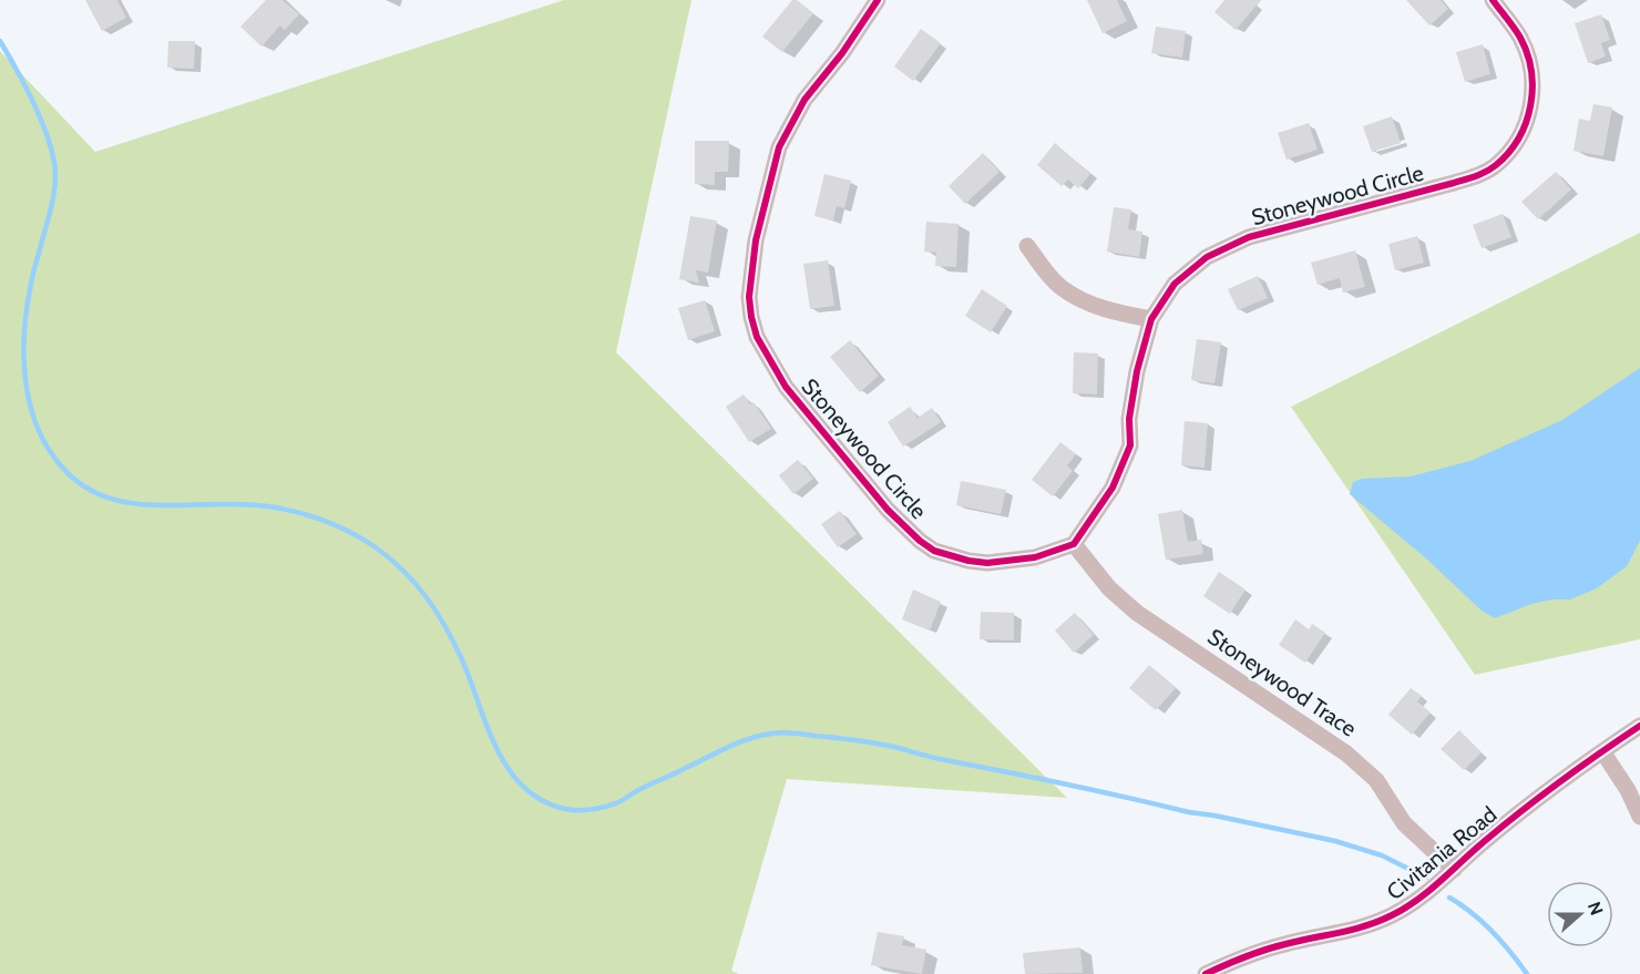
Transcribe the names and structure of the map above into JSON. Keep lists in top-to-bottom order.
{
  "streets": {
    "street": ["Stoneywood Circle", "Stoneywood Trace", "Civitania Road"]
  },
  "crossings": [
    ["Stoneywood Circle", "Stoneywood Trace"],
    ["Stoneywood Trace", "Civitania Road"]
  ],
  "north": "right"
}
